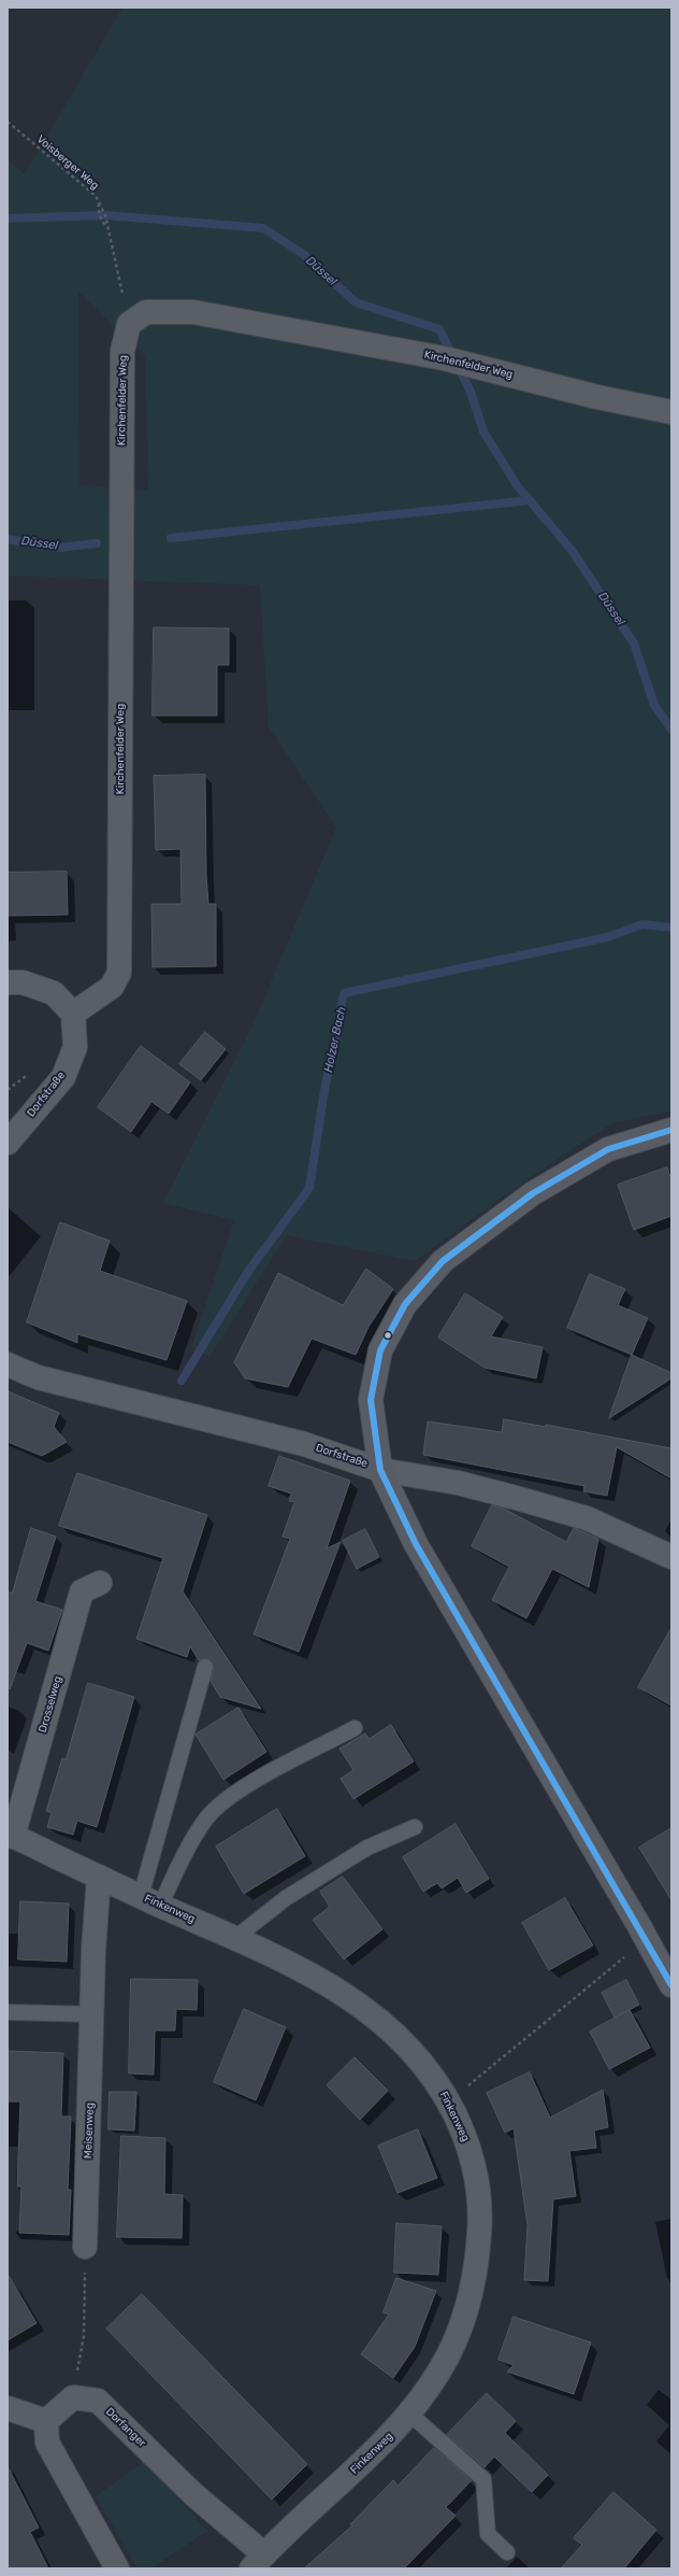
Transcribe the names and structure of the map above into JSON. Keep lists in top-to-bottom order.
{
  "streets": {
    "street": [
      "Kirchenfelder Weg",
      "Dorfstraße",
      "Drosselweg",
      "Finkenweg",
      "Meisenweg",
      "Dorfanger"
    ],
    "path": ["Voisberger Weg"]
  },
  "crossings": [
    ["Voisberger Weg", "Kirchenfelder Weg"],
    ["Kirchenfelder Weg", "Dorfstraße"],
    ["Drosselweg", "Finkenweg"],
    ["Finkenweg", "Meisenweg"],
    ["Finkenweg", "Dorfanger"]
  ],
  "water": ["Düssel", "Holzer Bach"]
}
